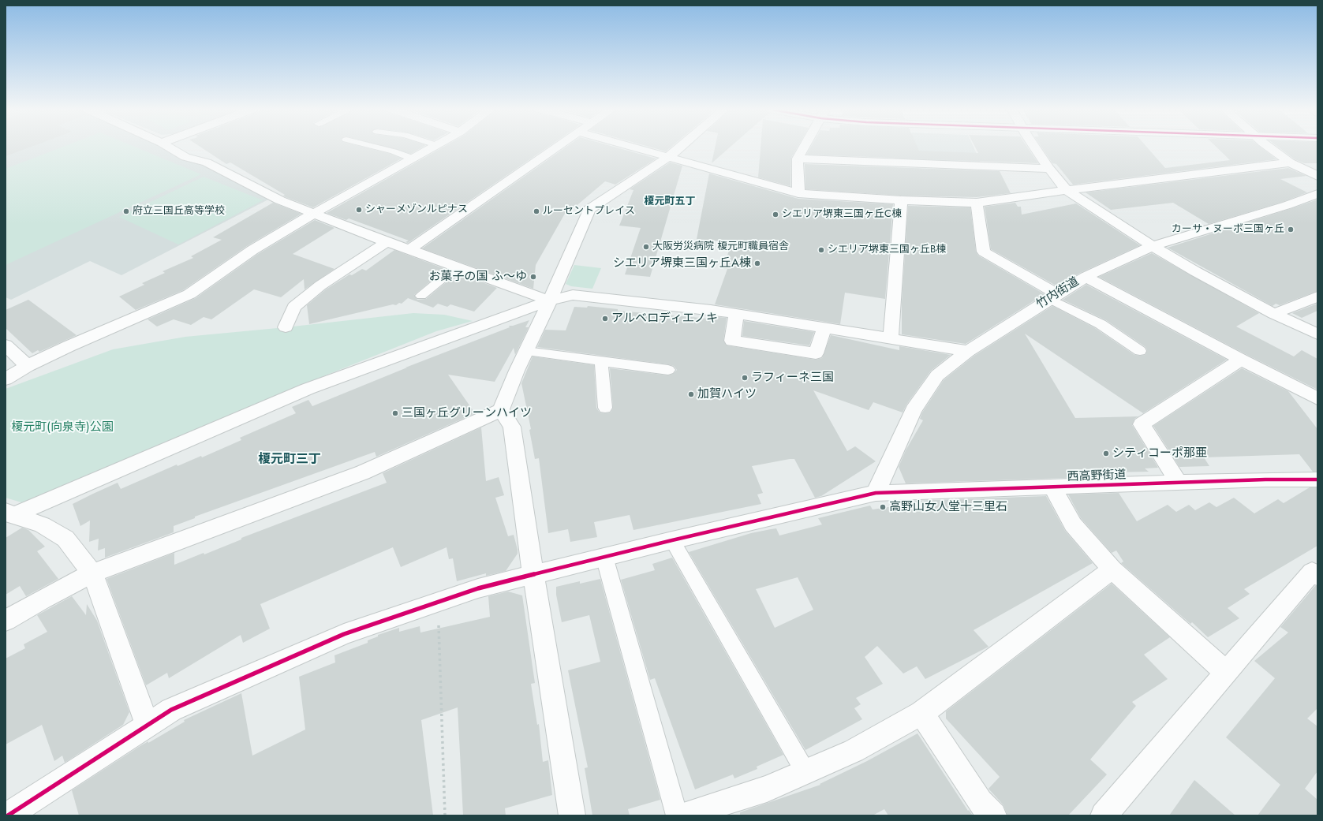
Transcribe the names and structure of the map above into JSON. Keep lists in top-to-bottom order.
{
  "streets": {
    "street": ["竹内街道", "西高野街道"]
  },
  "crossings": [
    ["竹内街道", "西高野街道"]
  ],
  "districts": ["榎元町五丁", "榎元町三丁"],
  "parks": ["榎元町(向泉寺)公園"],
  "places": [
    "シャーメゾンルピナス",
    "府立三国丘高等学校",
    "ルーセントプレイス",
    "シエリア堺東三国ヶ丘C棟",
    "カーサ・ヌーボ三国ヶ丘",
    "大阪労災病院 榎元町職員宿舎",
    "シエリア堺東三国ヶ丘B棟",
    "シエリア堺東三国ヶ丘A棟",
    "お菓子の国 ふ～ゆ",
    "アルベロディエノキ",
    "ラフィーネ三国",
    "加賀ハイツ",
    "三国ヶ丘グリーンハイツ",
    "シティコーポ那亜",
    "高野山女人堂十三里石"
  ]
}
